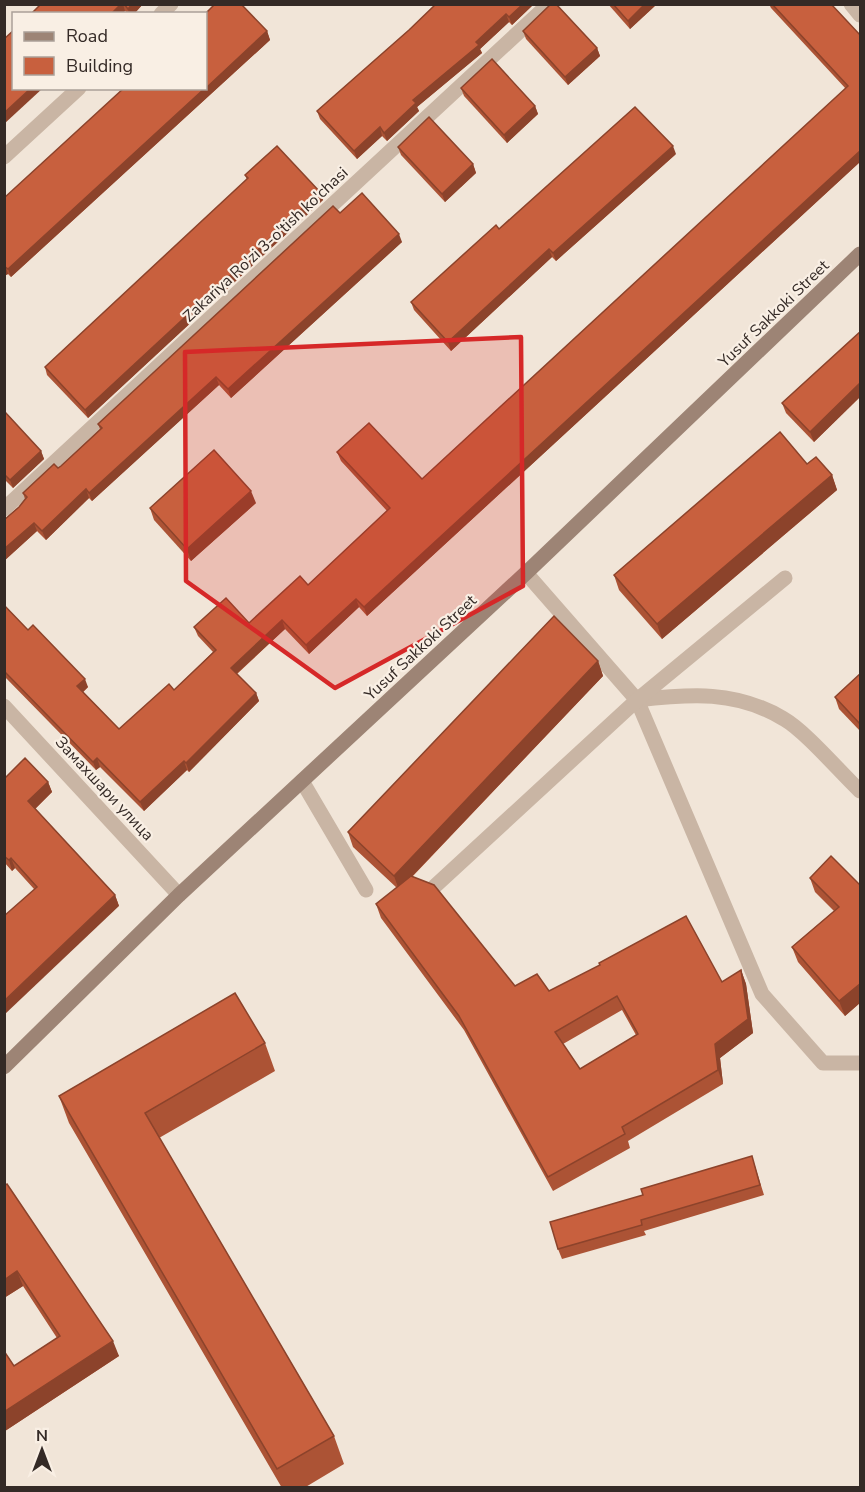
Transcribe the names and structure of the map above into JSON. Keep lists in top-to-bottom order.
{
  "streets": {
    "main road": ["Yusuf Sakkoki Street"],
    "street": ["Zakariya Ro'zi 3-o'tish ko'chasi", "Замахшари улица"]
  },
  "crossings": [
    ["Yusuf Sakkoki Street", "Замахшари улица"]
  ],
  "legend": ["Road", "Building"],
  "north": "top"
}
